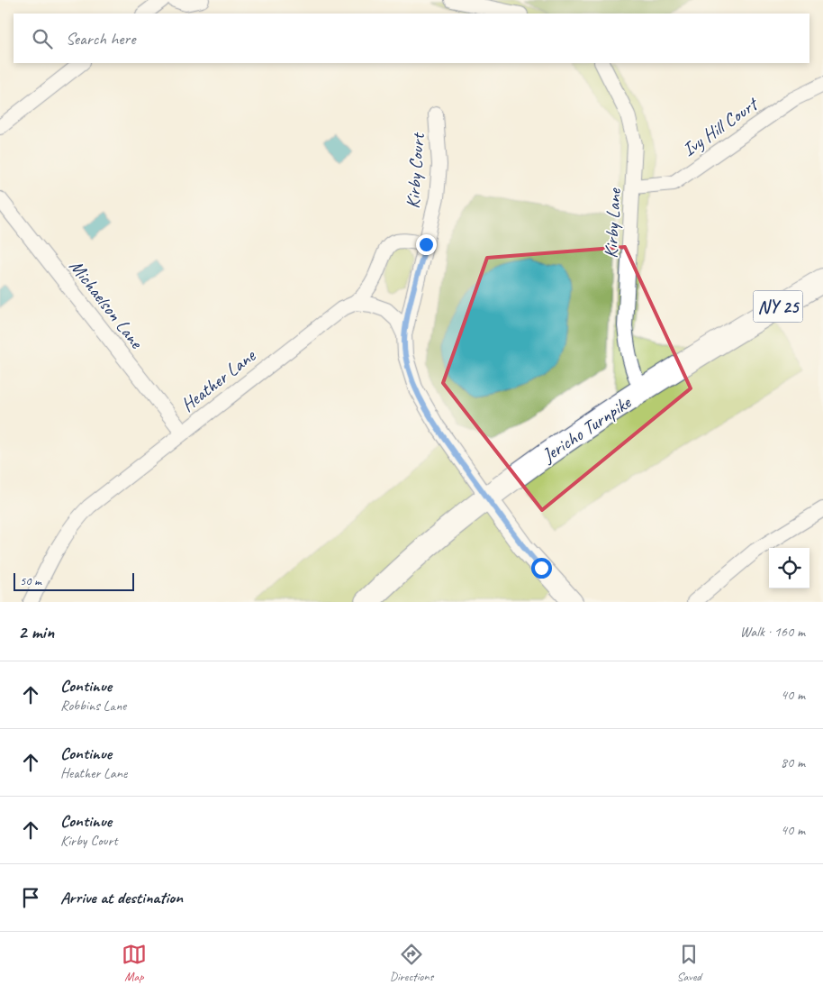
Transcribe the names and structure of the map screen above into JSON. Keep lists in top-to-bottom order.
{
  "streets": {
    "main road": ["NY 25", "Jericho Turnpike"],
    "street": [
      "Ivy Hill Court",
      "Kirby Court",
      "Kirby Lane",
      "Michaelson Lane",
      "Heather Lane"
    ]
  },
  "crossings": [
    ["Ivy Hill Court", "Kirby Lane"],
    ["Kirby Court", "Heather Lane"],
    ["Kirby Lane", "Jericho Turnpike"],
    ["Michaelson Lane", "Heather Lane"]
  ],
  "scale_bar": "50 m",
  "page": {
    "search": "Search here",
    "scale": "50 m",
    "heading": ["2 min", "Walk · 160 m"],
    "list": [
      ["Continue", "Robbins Lane", "40 m"],
      ["Continue", "Heather Lane", "80 m"],
      ["Continue", "Kirby Court", "40 m"],
      "Arrive at destination"
    ],
    "nav": ["Map", "Directions", "Saved"]
  }
}
